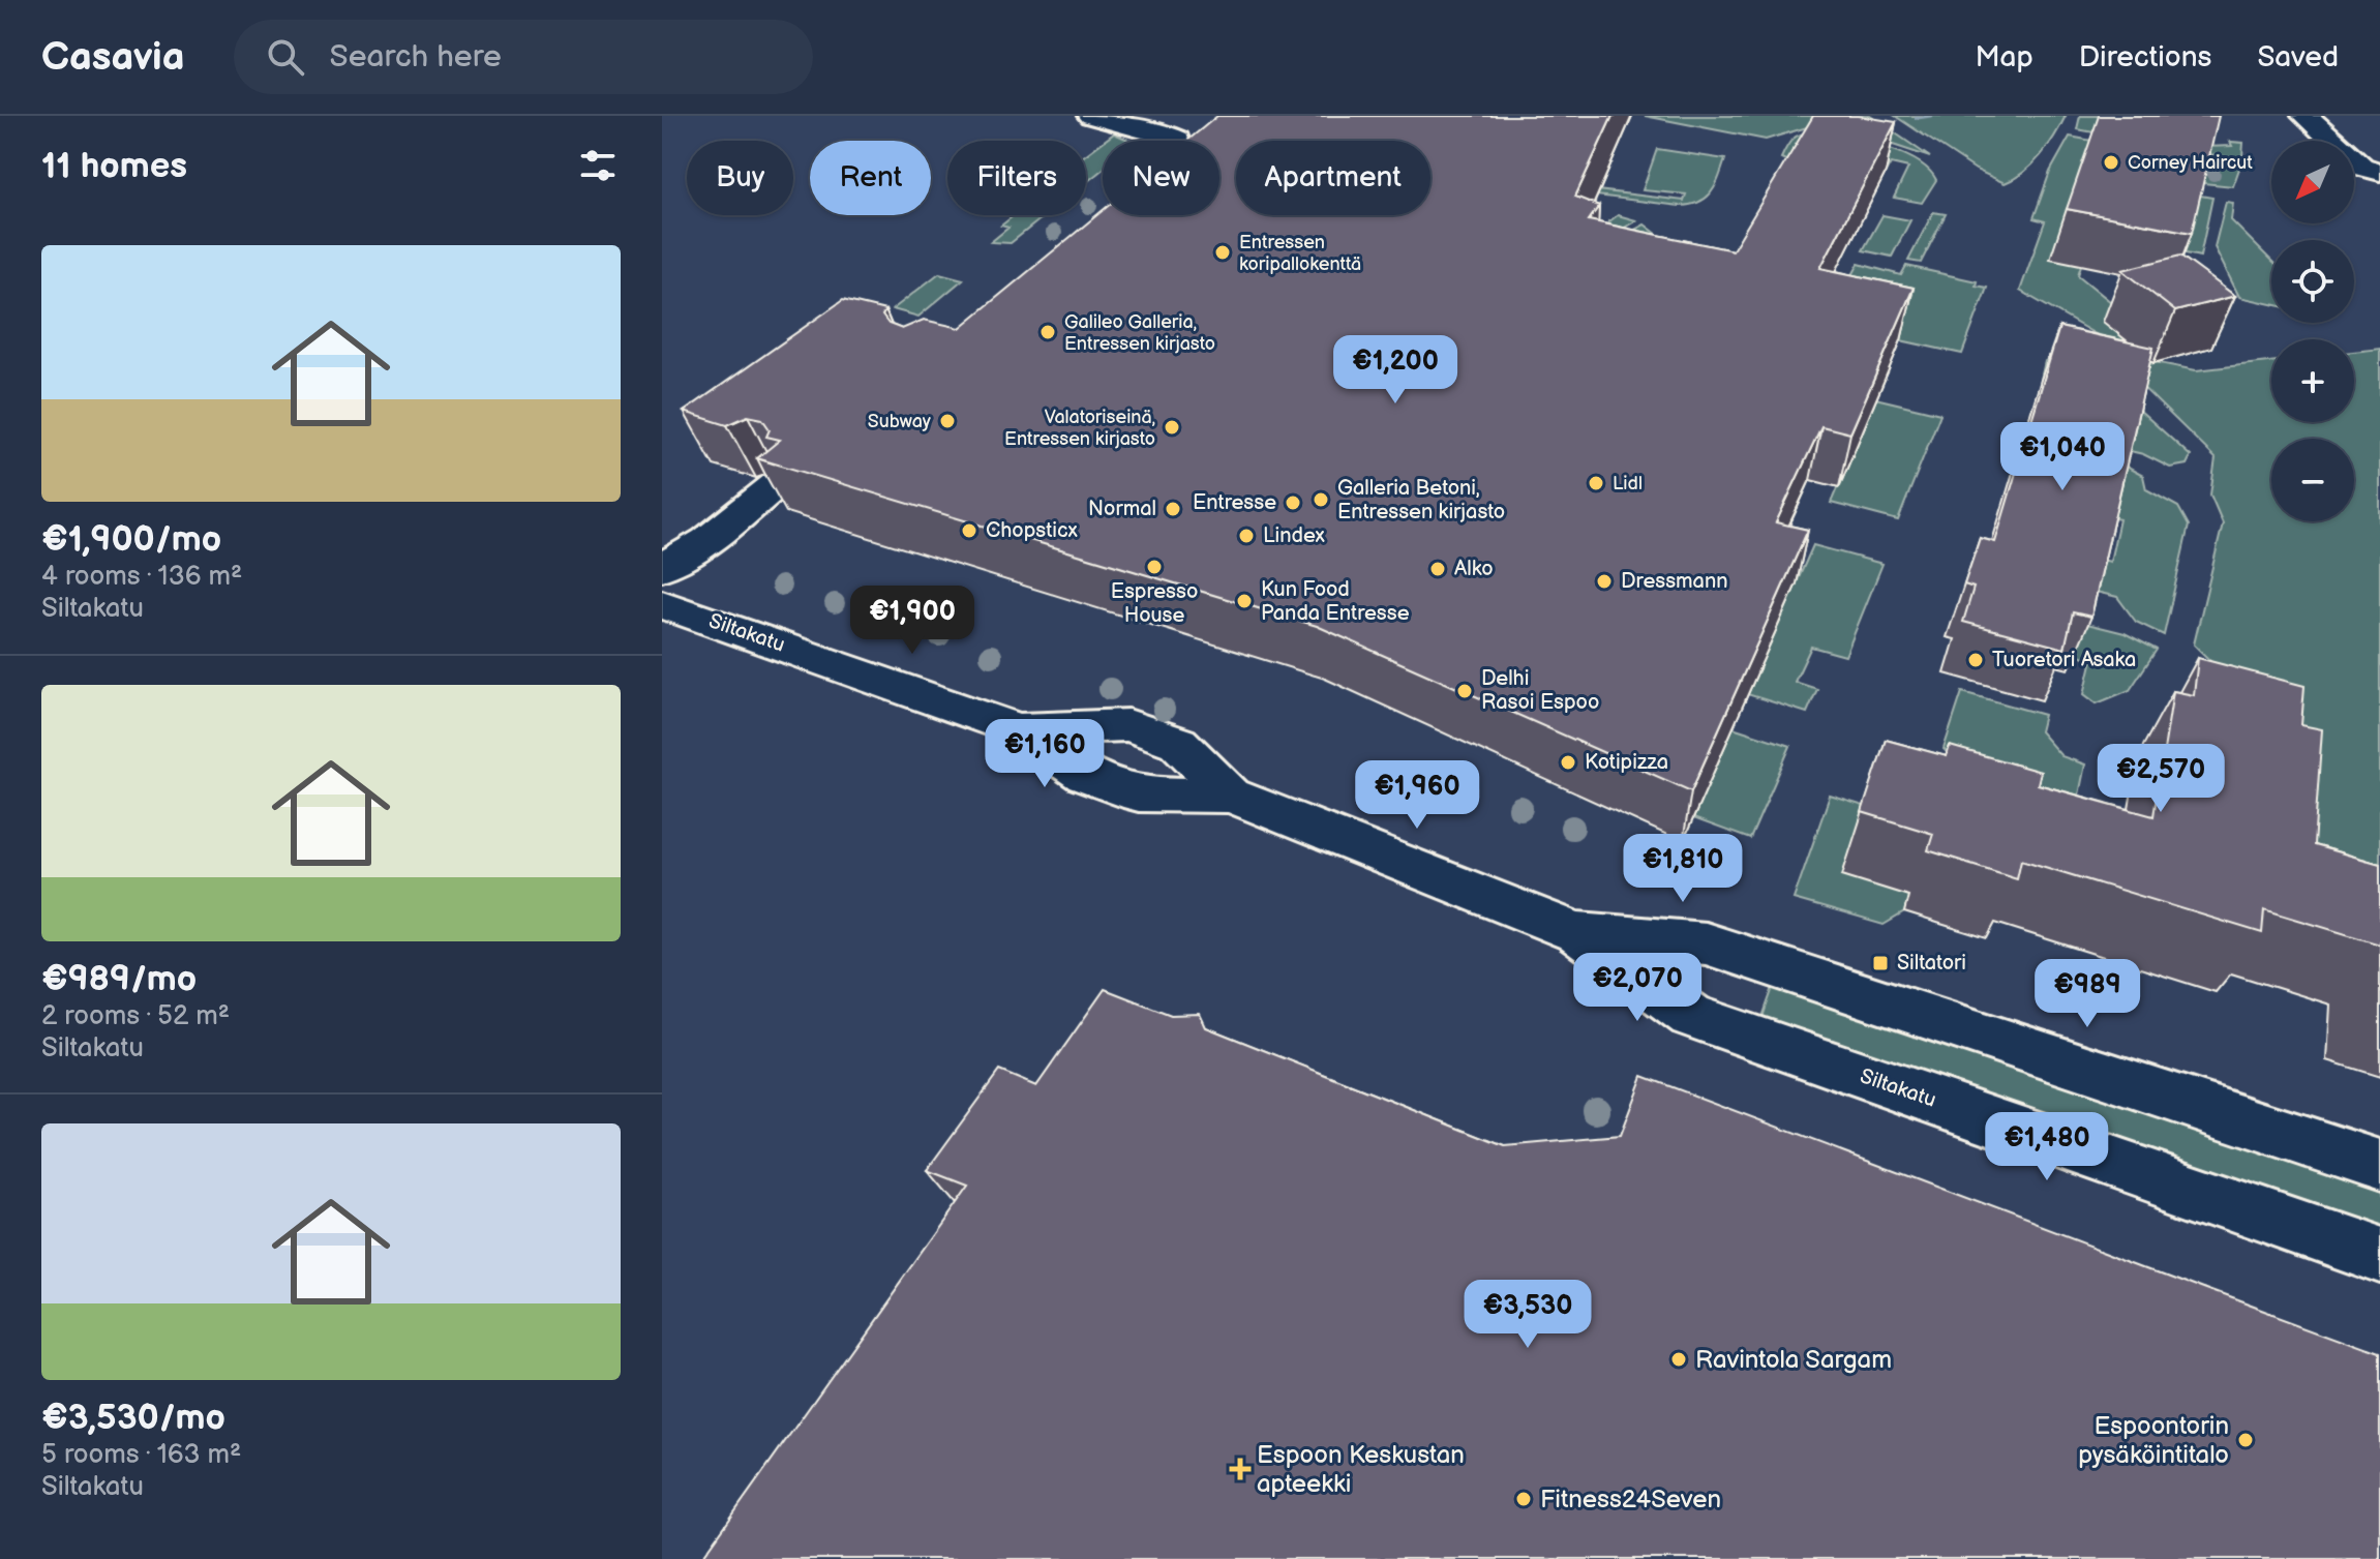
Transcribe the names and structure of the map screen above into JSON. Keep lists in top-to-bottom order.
{
  "streets": {
    "street": ["Siltakatu"]
  },
  "places": {
    "other": [
      "Corney Haircut",
      "Entressen koripallokenttä",
      "Galileo Galleria, Entressen kirjasto",
      "Subway",
      "Valatoriseinä, Entressen kirjasto",
      "Lidl",
      "Galleria Betoni, Entressen kirjasto",
      "Entresse",
      "Normal",
      "Chopsticx",
      "Lindex",
      "Espresso House",
      "Alko",
      "Dressmann",
      "Kun Food Panda Entresse",
      "Tuoretori Asaka",
      "Delhi Rasoi Espoo",
      "Kotipizza",
      "Ravintola Sargam",
      "Espoontorin pysäköintitalo",
      "Fitness24Seven"
    ],
    "transit": ["Siltatori"],
    "health": ["Espoon Keskustan apteekki"]
  },
  "north": "bottom left",
  "page": {
    "header": "Casavia",
    "search": "Search here",
    "nav": ["Map", "Directions", "Saved"],
    "heading": "11 homes",
    "map_buttons": ["+", "−"],
    "chip": [
      "Buy",
      "Rent",
      "Filters",
      "New",
      "Apartment"
    ],
    "list": [
      {
        "name": "€1,900/mo",
        "note": "4 rooms · 136 m² · Siltakatu"
      },
      {
        "name": "€989/mo",
        "note": "2 rooms · 52 m² · Siltakatu"
      },
      {
        "name": "€3,530/mo",
        "note": "5 rooms · 163 m² · Siltakatu"
      }
    ],
    "price": [
      "€1,200",
      "€1,040",
      "€1,900",
      "€1,160",
      "€2,570",
      "€1,960",
      "€1,810",
      "€2,070",
      "€989",
      "€1,480",
      "€3,530"
    ]
  }
}
